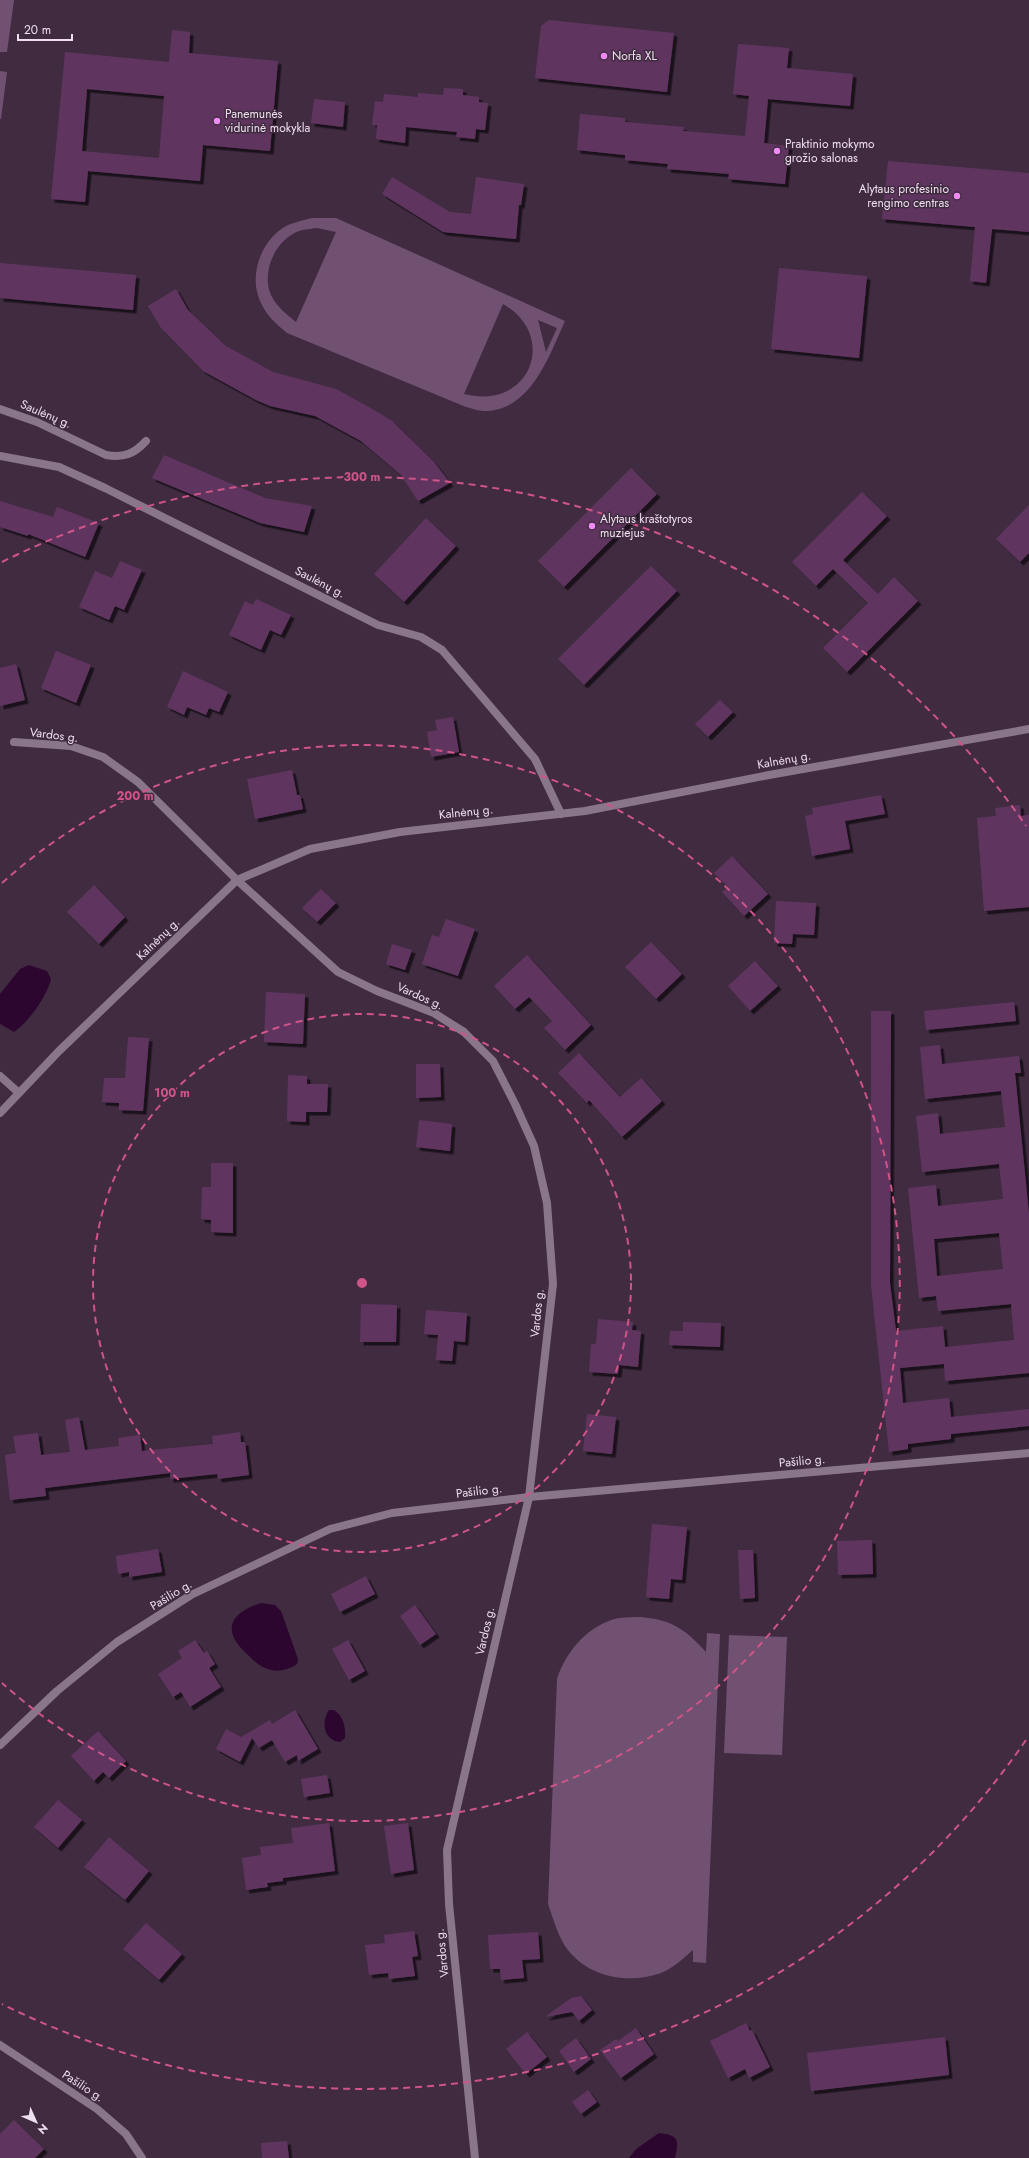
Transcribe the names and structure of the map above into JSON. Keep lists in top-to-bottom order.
{
  "streets": {
    "street": [
      "Saulėnų g.",
      "Vardos g.",
      "Kalnėnų g.",
      "Pašilio g."
    ]
  },
  "crossings": [
    ["Saulėnų g.", "Kalnėnų g."],
    ["Vardos g.", "Kalnėnų g."],
    ["Vardos g.", "Pašilio g."]
  ],
  "places": [
    "Norfa XL",
    "Panemunės vidurinė mokykla",
    "Praktinio mokymo grožio salonas",
    "Alytaus profesinio rengimo centras",
    "Alytaus kraštotyros muziejus"
  ],
  "scale_bar": "20 m",
  "north": "bottom right",
  "rings": ["300 m", "200 m", "100 m"]
}
